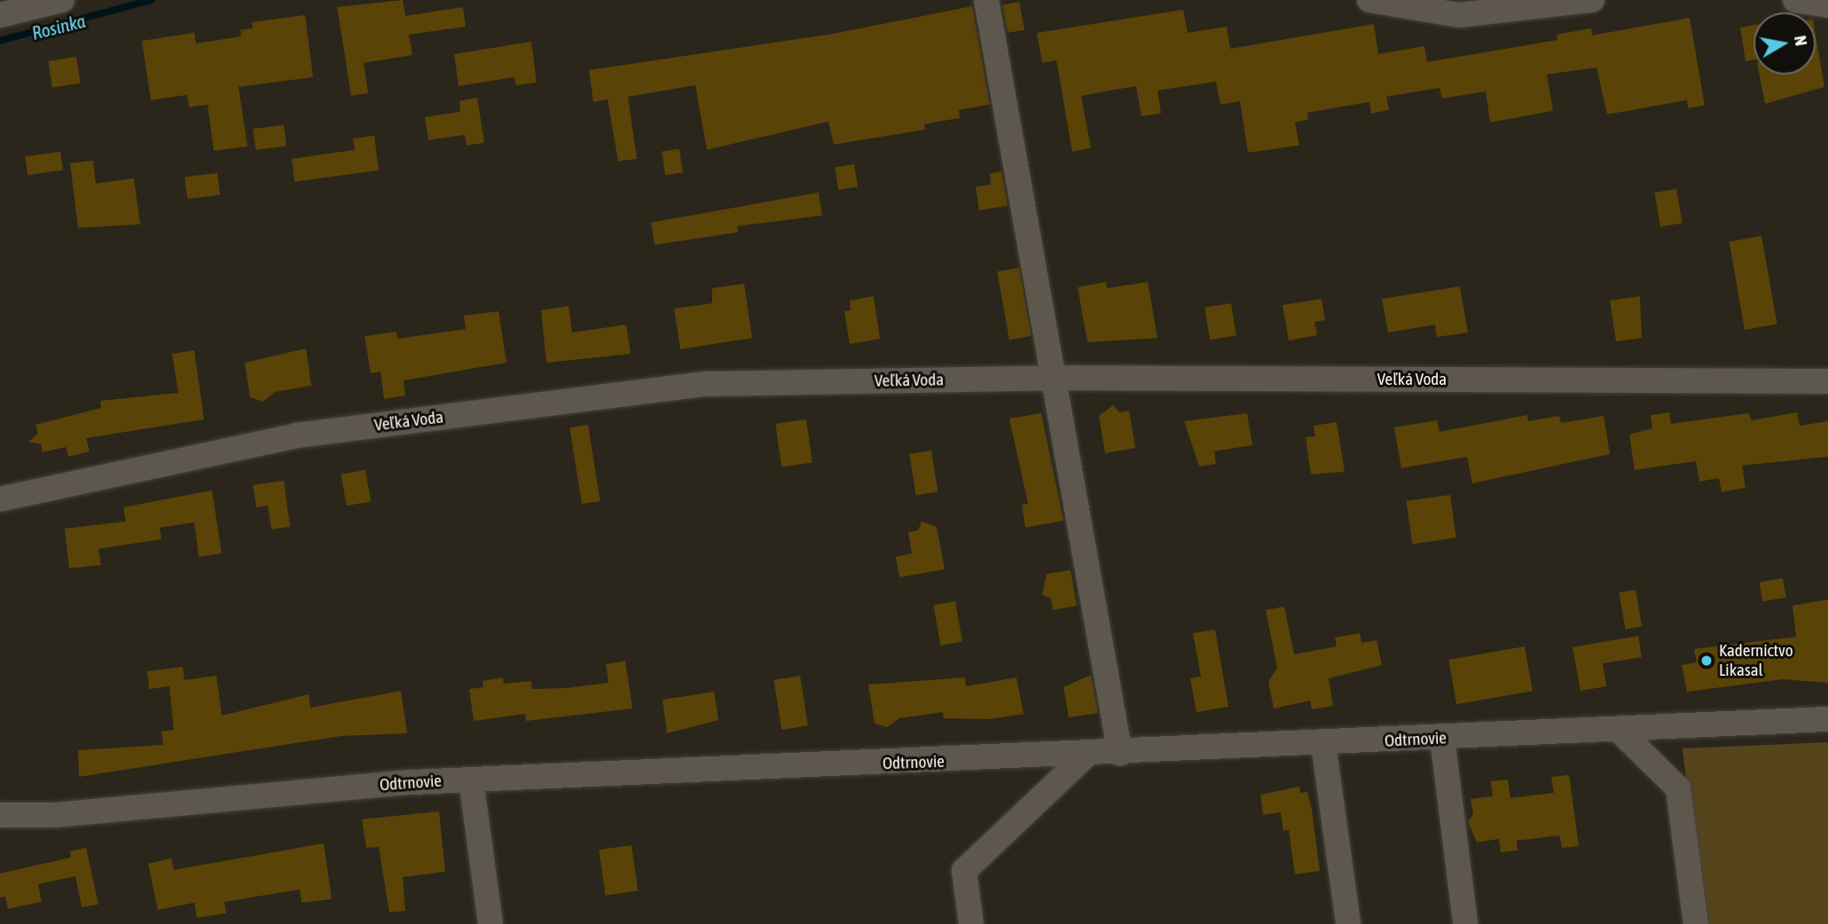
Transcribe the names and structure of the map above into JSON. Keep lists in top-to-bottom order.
{
  "streets": {
    "street": ["Veľká Voda", "Odtrnovie"]
  },
  "water": ["Rosinka"],
  "places": ["Kaderníctvo Likasal"],
  "north": "right"
}
